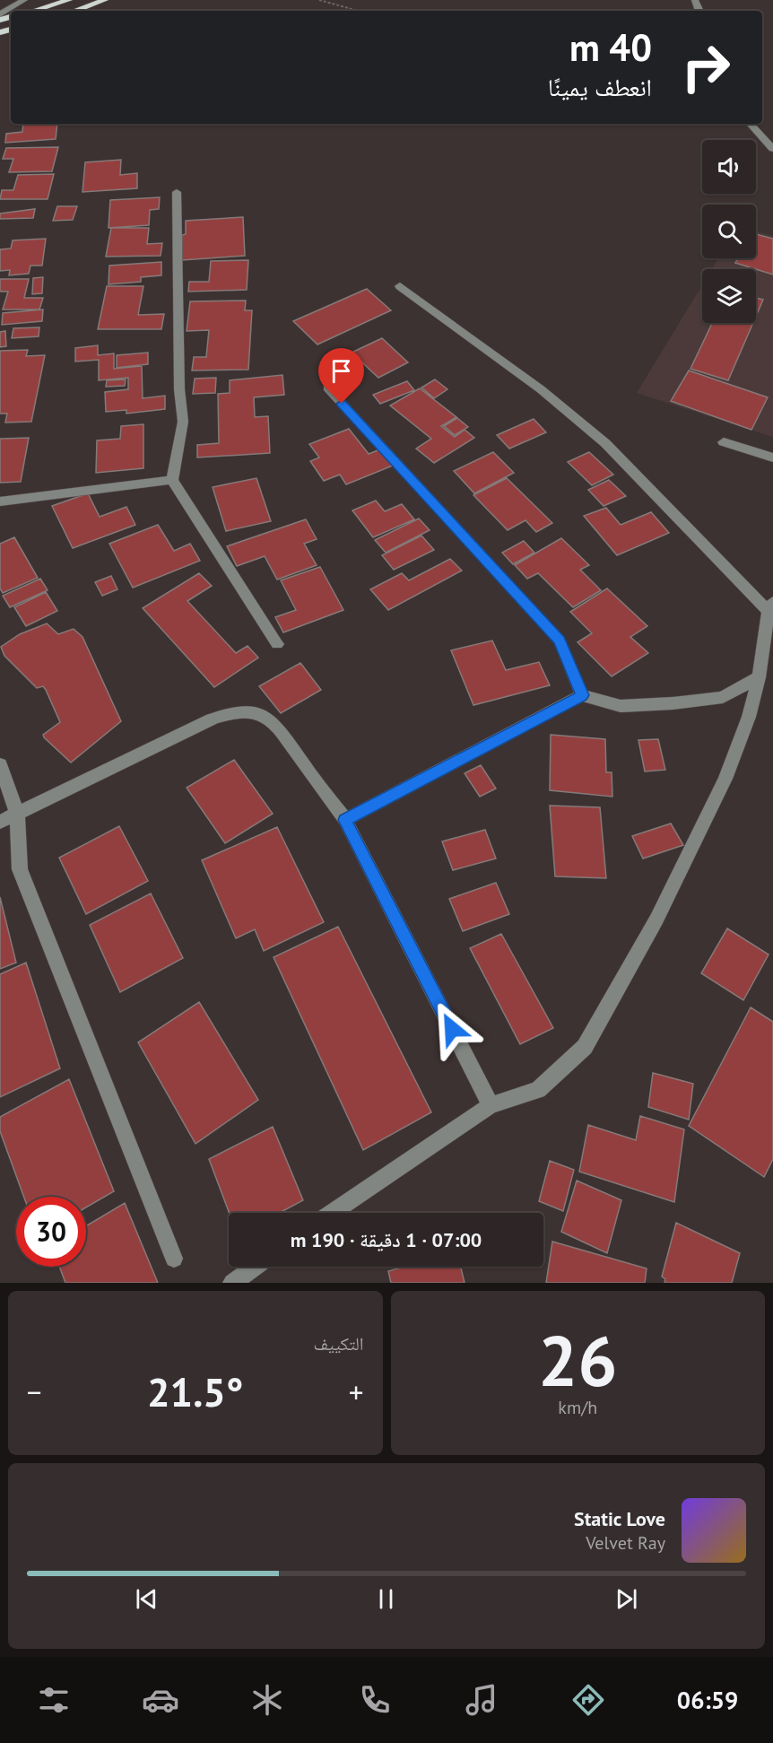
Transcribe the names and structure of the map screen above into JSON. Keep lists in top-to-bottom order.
{
  "page": {
    "turn": ["40 m", "انعطف يمينًا"],
    "limit": "30",
    "trip": "07:00 · 1 دقيقة · 190 m",
    "tile": [
      ["26", "km/h"],
      "التكييف"
    ],
    "heat": ["−", "21.5°", "+"],
    "song": ["Static Love", "Velvet Ray"],
    "tabs": "06:59"
  }
}
